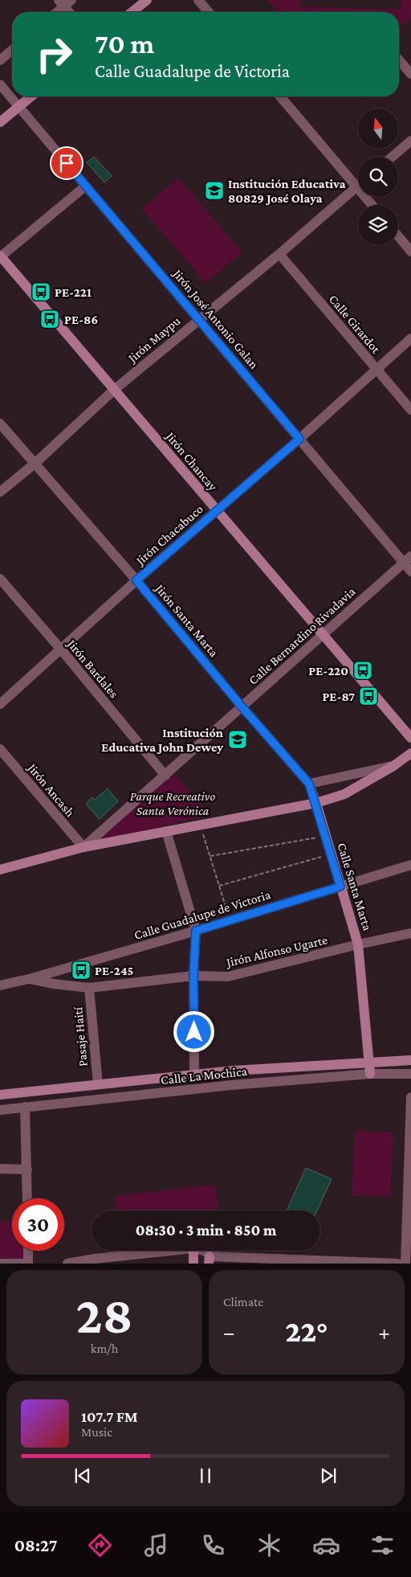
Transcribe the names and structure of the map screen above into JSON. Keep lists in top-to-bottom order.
{
  "streets": {
    "street": [
      "Jirón José Antonio Galan",
      "Calle Girardot",
      "Jirón Maypu",
      "Jirón Chancay",
      "Jirón Chacabuco",
      "Jirón Santa Marta",
      "Calle Bernardino Rivadavia",
      "Jirón Bardales",
      "Jirón Ancash",
      "Calle Santa Marta",
      "Calle Guadalupe de Victoria",
      "Jirón Alfonso Ugarte",
      "Pasaje Haití",
      "Calle La Mochica"
    ]
  },
  "crossings": [
    ["Jirón José Antonio Galan", "Jirón Maypu"],
    ["Jirón José Antonio Galan", "Jirón Chacabuco"],
    ["Jirón José Antonio Galan", "Calle Bernardino Rivadavia"],
    ["Calle Girardot", "Jirón Maypu"],
    ["Calle Girardot", "Jirón Chacabuco"],
    ["Jirón Maypu", "Jirón Chancay"],
    ["Jirón Maypu", "Jirón Santa Marta"],
    ["Jirón Chancay", "Jirón Chacabuco"],
    ["Jirón Chancay", "Calle Bernardino Rivadavia"],
    ["Jirón Chacabuco", "Jirón Santa Marta"],
    ["Jirón Chacabuco", "Jirón Bardales"],
    ["Jirón Santa Marta", "Calle Bernardino Rivadavia"],
    ["Jirón Santa Marta", "Calle Santa Marta"],
    ["Calle Bernardino Rivadavia", "Jirón Bardales"],
    ["Calle Bernardino Rivadavia", "Jirón Ancash"],
    ["Calle Santa Marta", "Calle Guadalupe de Victoria"],
    ["Calle Santa Marta", "Jirón Alfonso Ugarte"],
    ["Calle Santa Marta", "Calle La Mochica"],
    ["Calle Guadalupe de Victoria", "Jirón Alfonso Ugarte"],
    ["Jirón Alfonso Ugarte", "Pasaje Haití"],
    ["Pasaje Haití", "Calle La Mochica"]
  ],
  "parks": ["Parque Recreativo Santa Verónica"],
  "places": {
    "school or university": ["Institución Educativa 80829 José Olaya", "Institución Educativa John Dewey"],
    "bus stop": [
      "PE-221",
      "PE-86",
      "PE-220",
      "PE-87",
      "PE-245"
    ]
  },
  "north": "top",
  "page": {
    "turn": ["70 m", "Calle Guadalupe de Victoria"],
    "limit": "30",
    "trip": "08:30 · 3 min · 850 m",
    "tile": [
      ["28", "km/h"],
      "Climate"
    ],
    "heat": ["−", "22°", "+"],
    "song": ["107.7 FM", "Music"],
    "tabs": "08:27"
  }
}
